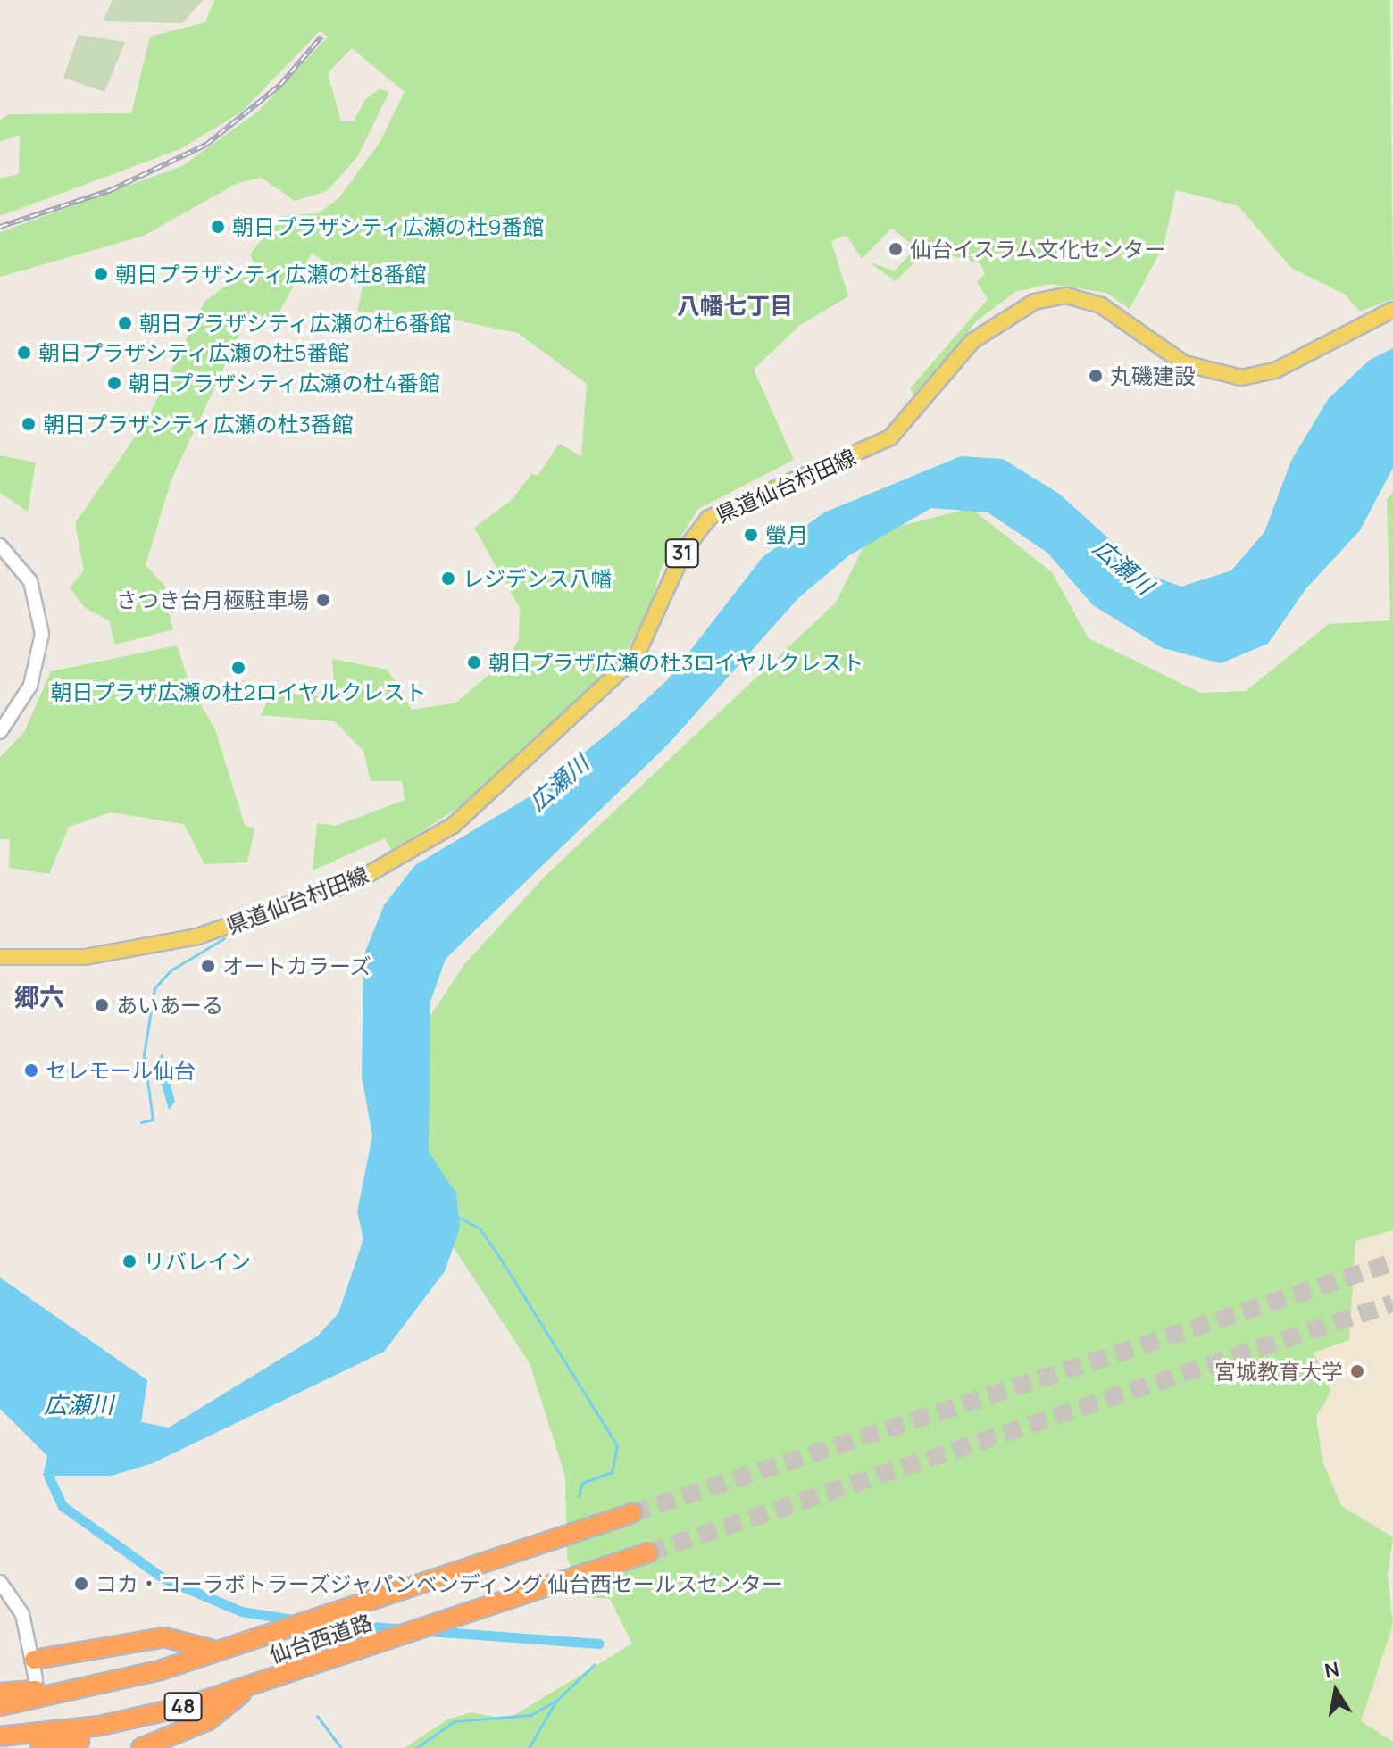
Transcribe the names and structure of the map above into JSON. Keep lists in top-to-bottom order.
{
  "streets": {
    "highway": ["仙台西道路", "48"],
    "main road": ["県道仙台村田線", "31"]
  },
  "districts": ["八幡七丁目", "郷六"],
  "water": ["広瀬川"],
  "places": [
    "朝日プラザシティ広瀬の杜9番館",
    "仙台イスラム文化センター",
    "朝日プラザシティ広瀬の杜8番館",
    "朝日プラザシティ広瀬の杜6番館",
    "朝日プラザシティ広瀬の杜5番館",
    "丸磯建設",
    "朝日プラザシティ広瀬の杜4番館",
    "朝日プラザシティ広瀬の杜3番館",
    "螢月",
    "レジデンス八幡",
    "さつき台月極駐車場",
    "朝日プラザ広瀬の杜3ロイヤルクレスト",
    "朝日プラザ広瀬の杜2ロイヤルクレスト",
    "オートカラーズ",
    "あいあーる",
    "セレモール仙台",
    "リバレイン",
    "宮城教育大学",
    "コカ・コーラボトラーズジャパンベンディング 仙台西セールスセンター"
  ],
  "north": "top"
}
